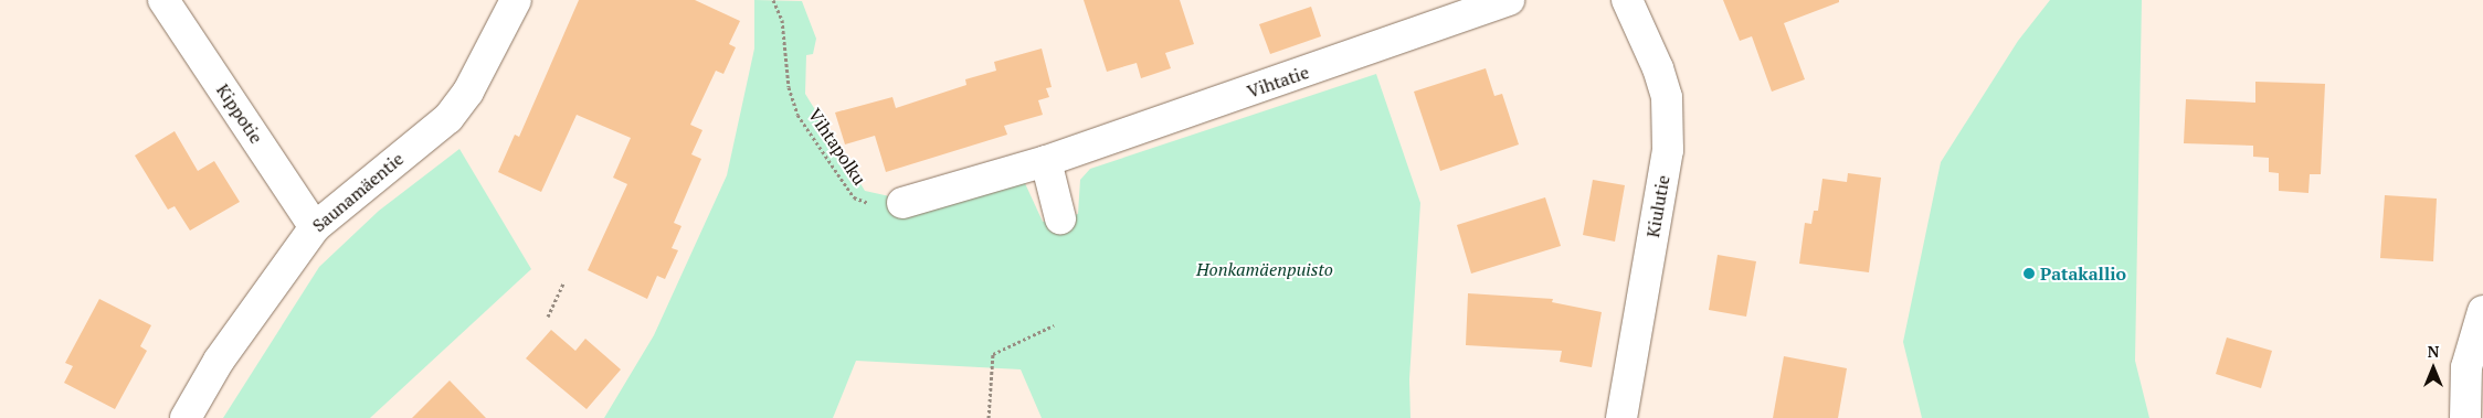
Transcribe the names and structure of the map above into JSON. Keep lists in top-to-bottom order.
{
  "streets": {
    "street": [
      "Vihtatie",
      "Kippotie",
      "Saunamäentie",
      "Kiulutie"
    ],
    "path": ["Vihtapolku"]
  },
  "crossings": [
    ["Vihtatie", "Vihtapolku"],
    ["Kippotie", "Saunamäentie"]
  ],
  "parks": ["Honkamäenpuisto"],
  "places": ["Patakallio"],
  "north": "top"
}
